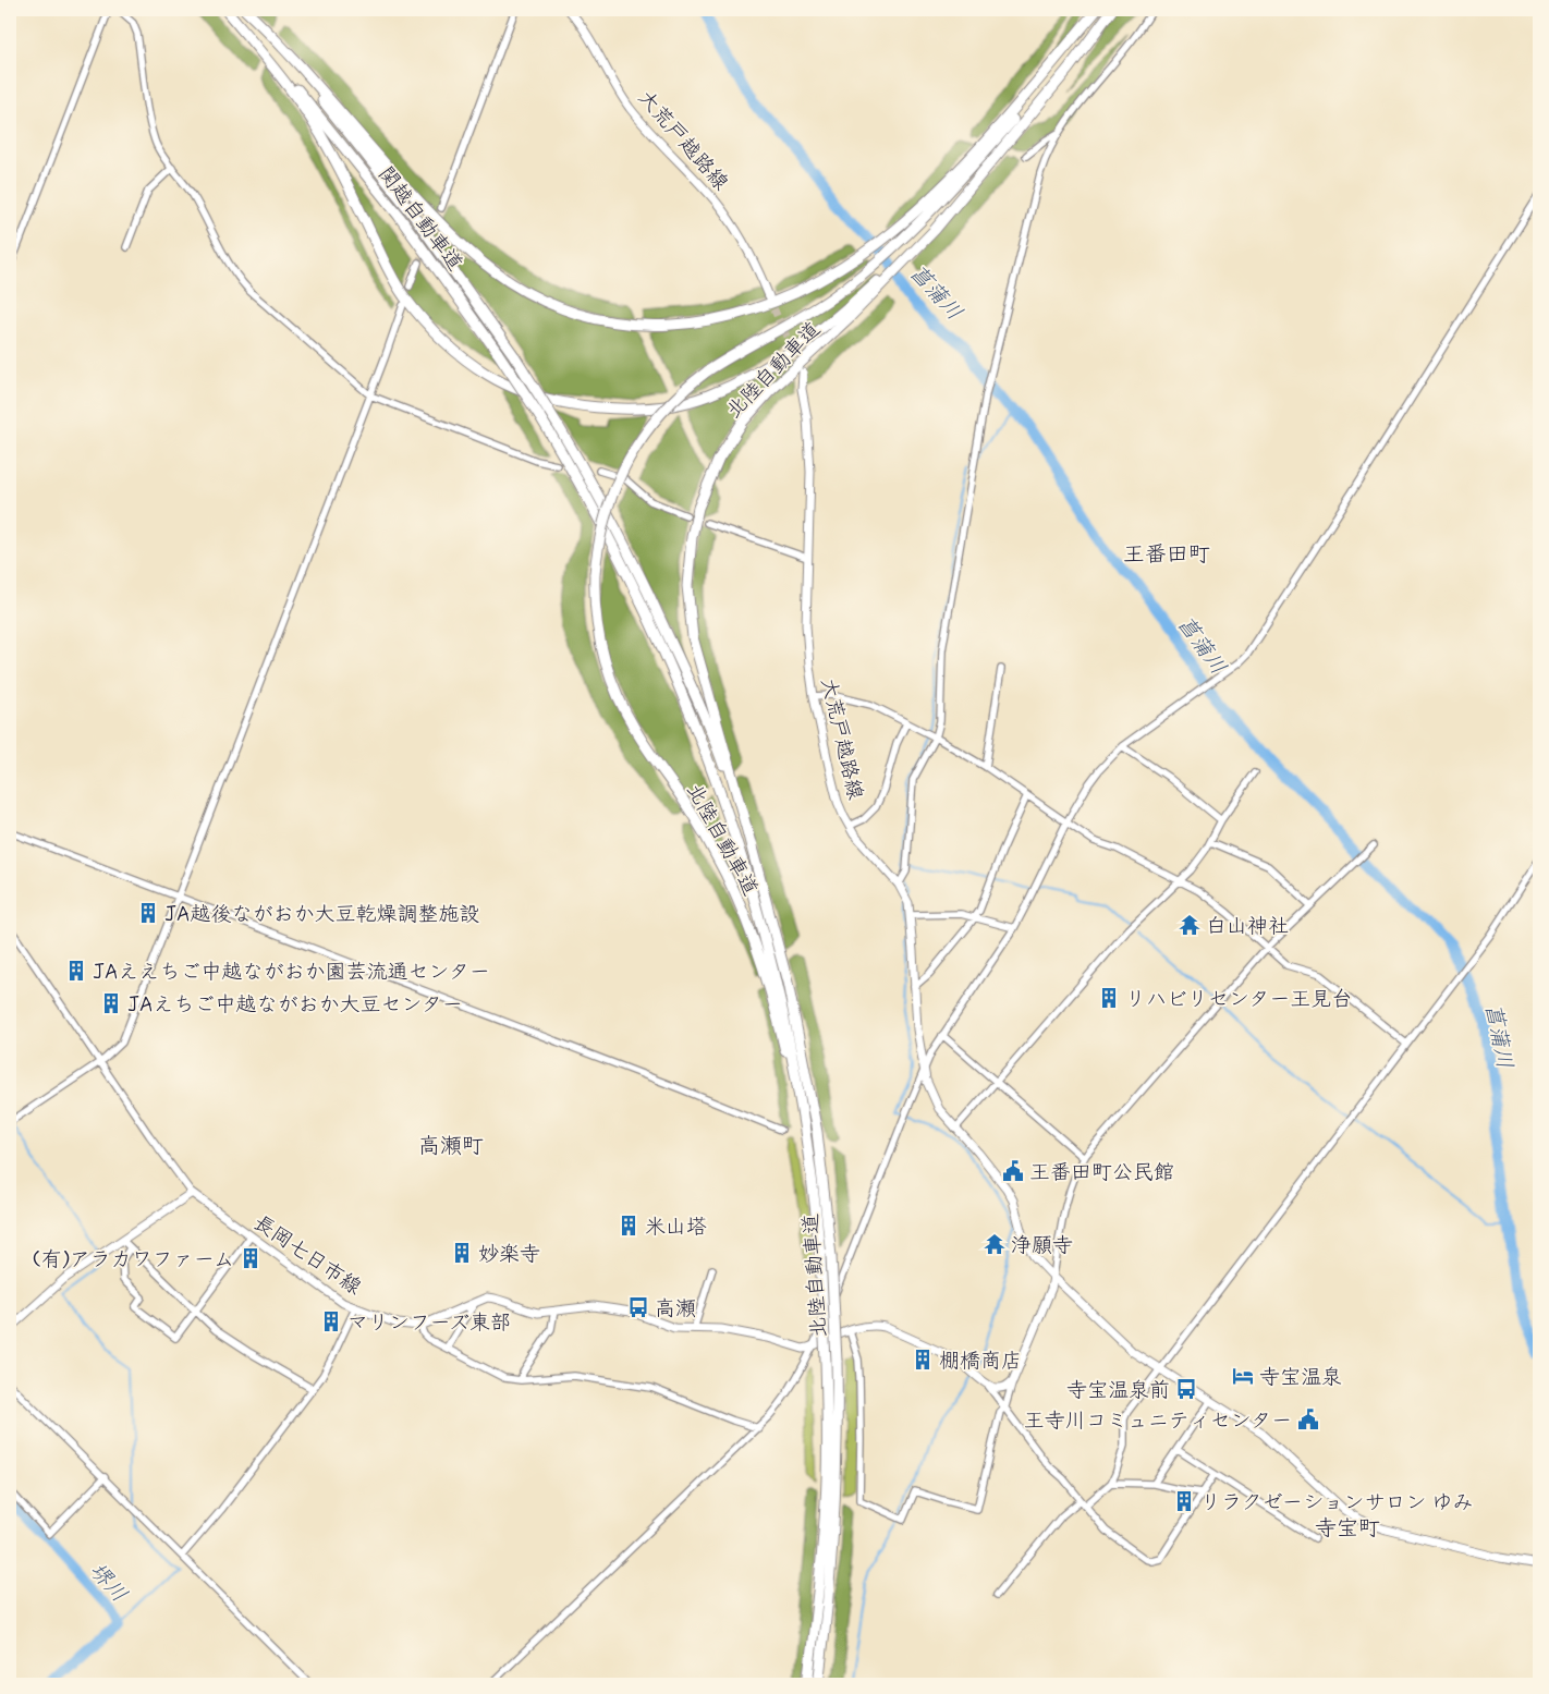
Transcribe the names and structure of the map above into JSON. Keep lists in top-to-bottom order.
{
  "streets": {
    "highway": ["関越自動車道", "北陸自動車道"],
    "main road": ["大荒戸越路線", "長岡七日市線"]
  },
  "crossings": [
    ["関越自動車道", "北陸自動車道"]
  ],
  "districts": ["王番田町", "高瀬町", "寺宝町"],
  "water": ["菖蒲川", "堺川"],
  "places": {
    "building": [
      "JA越後ながおか大豆乾燥調整施設",
      "JAええちご中越ながおか園芸流通センター",
      "リハビリセンター王見台",
      "JAえちご中越ながおか大豆センター",
      "米山塔",
      "妙楽寺",
      "(有)アラカワファーム",
      "マリンフーズ東部",
      "棚橋商店",
      "リラクゼーションサロン ゆみ"
    ],
    "temple": ["白山神社", "浄願寺"],
    "public building": ["王番田町公民館", "王寺川コミュニティセンター"],
    "bus stop": ["高瀬", "寺宝温泉前"],
    "hotel": ["寺宝温泉"]
  }
}
